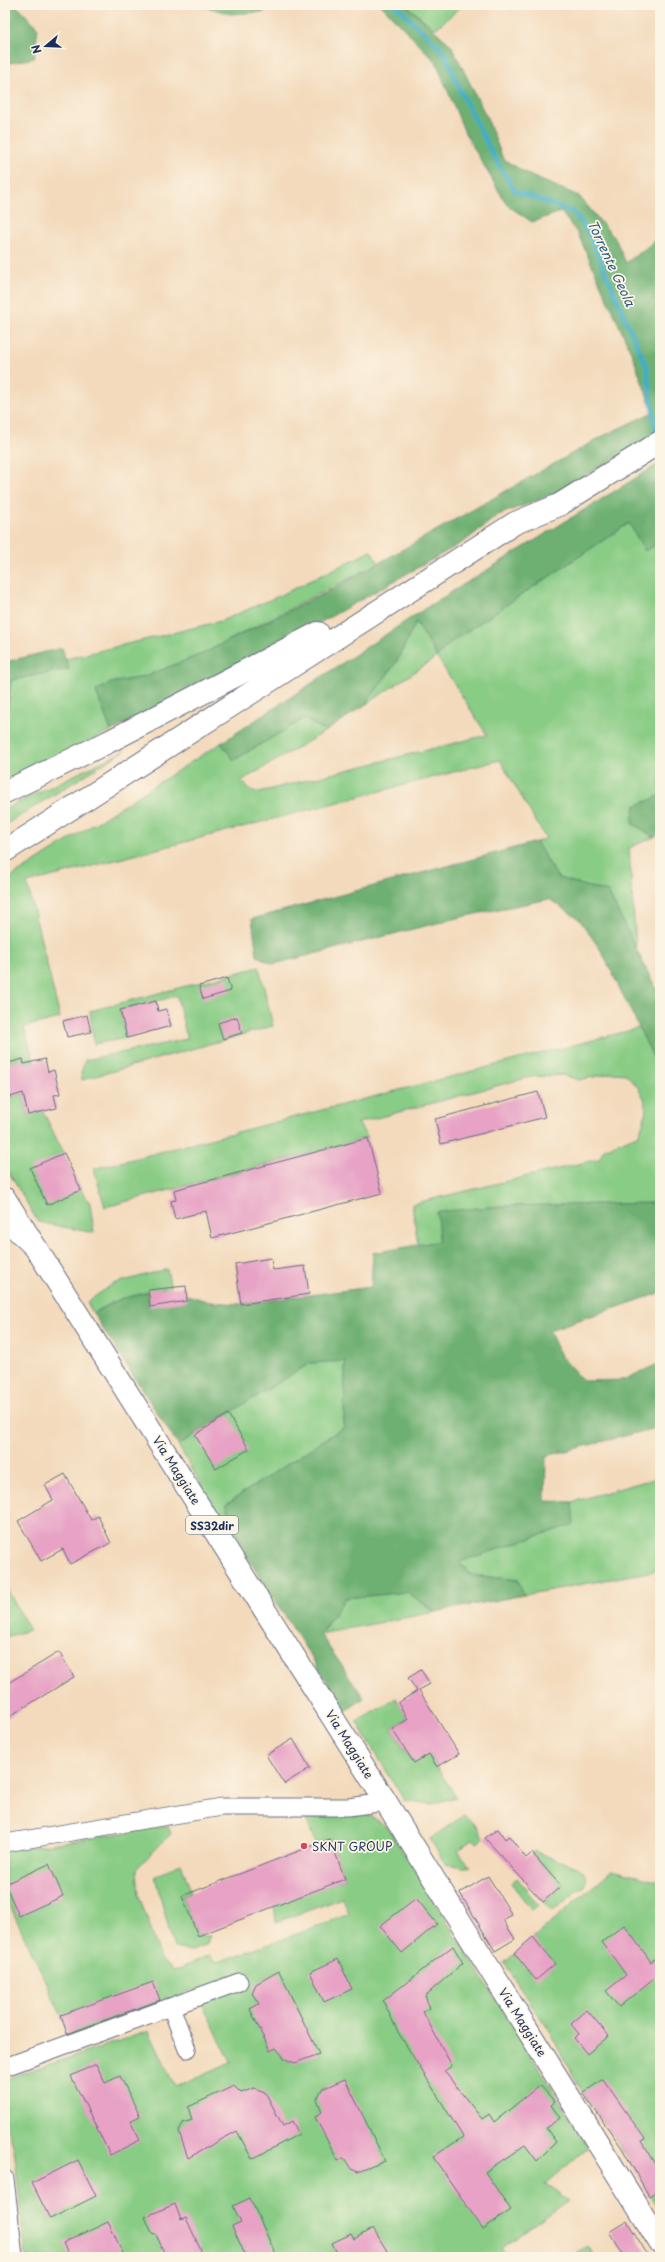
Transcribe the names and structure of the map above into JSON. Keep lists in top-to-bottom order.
{
  "streets": {
    "main road": ["Via Maggiate", "SS32dir"]
  },
  "water": ["Torrente Geola"],
  "places": ["SKNT GROUP"],
  "north": "left"
}
